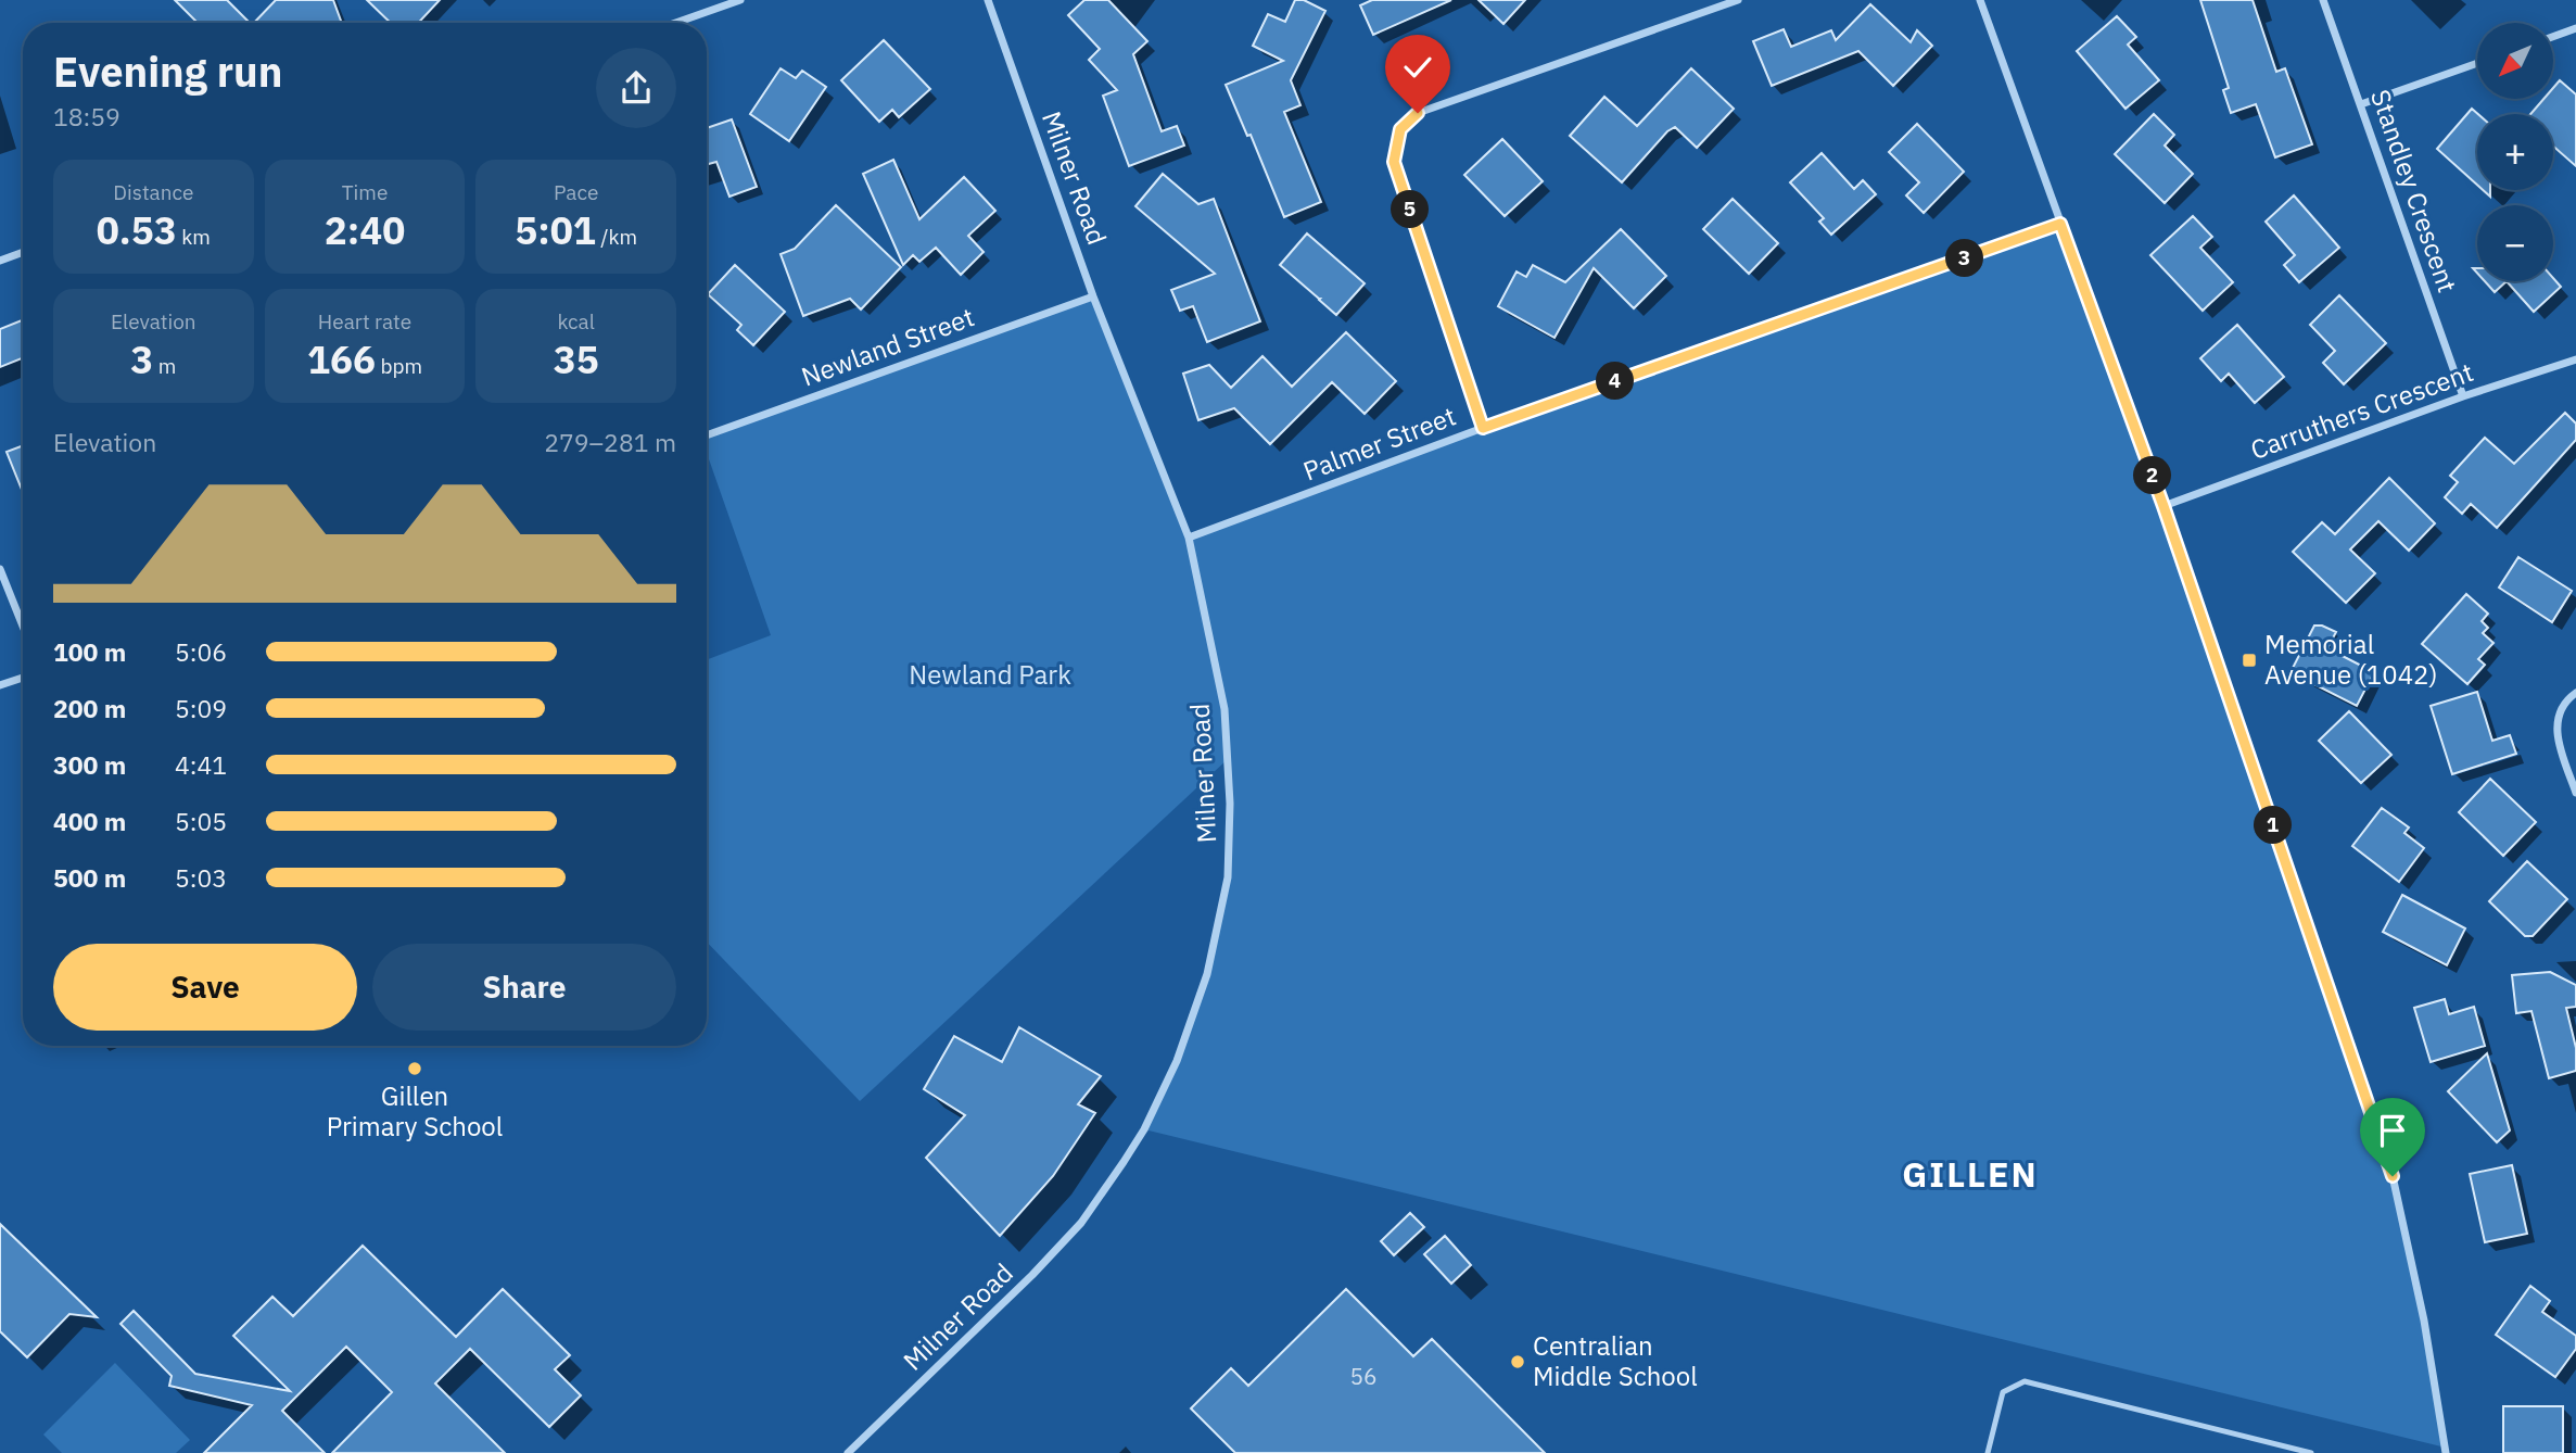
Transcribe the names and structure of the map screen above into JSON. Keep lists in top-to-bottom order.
{
  "streets": {
    "street": [
      "Milner Road",
      "Standley Crescent",
      "Newland Street",
      "Carruthers Crescent",
      "Palmer Street"
    ]
  },
  "crossings": [
    ["Milner Road", "Newland Street"],
    ["Milner Road", "Palmer Street"],
    ["Standley Crescent", "Carruthers Crescent"]
  ],
  "districts": ["GILLEN"],
  "parks": ["Newland Park"],
  "places": {
    "transit": ["Memorial Avenue (1042)"],
    "other": ["Gillen Primary School", "Centralian Middle School"]
  },
  "house_numbers": ["56"],
  "north": "bottom left",
  "page": {
    "map_buttons": ["+", "−"],
    "heading": ["Evening run", "18:59"],
    "stats": [
      ["Distance", "0.53 km"],
      ["Time", "2:40"],
      ["Pace", "5:01 /km"],
      ["Elevation", "3 m"],
      ["Heart rate", "166 bpm"],
      ["kcal", "35"]
    ],
    "pins": [
      "5",
      "3",
      "4",
      "2",
      "1"
    ],
    "chart": ["Elevation", "279–281 m"],
    "list": [
      {
        "name": "100 m",
        "note": "5:06"
      },
      {
        "name": "200 m",
        "note": "5:09"
      },
      {
        "name": "300 m",
        "note": "4:41"
      },
      {
        "name": "400 m",
        "note": "5:05"
      },
      {
        "name": "500 m",
        "note": "5:03"
      }
    ],
    "buttons": ["Save", "Share"]
  }
}
